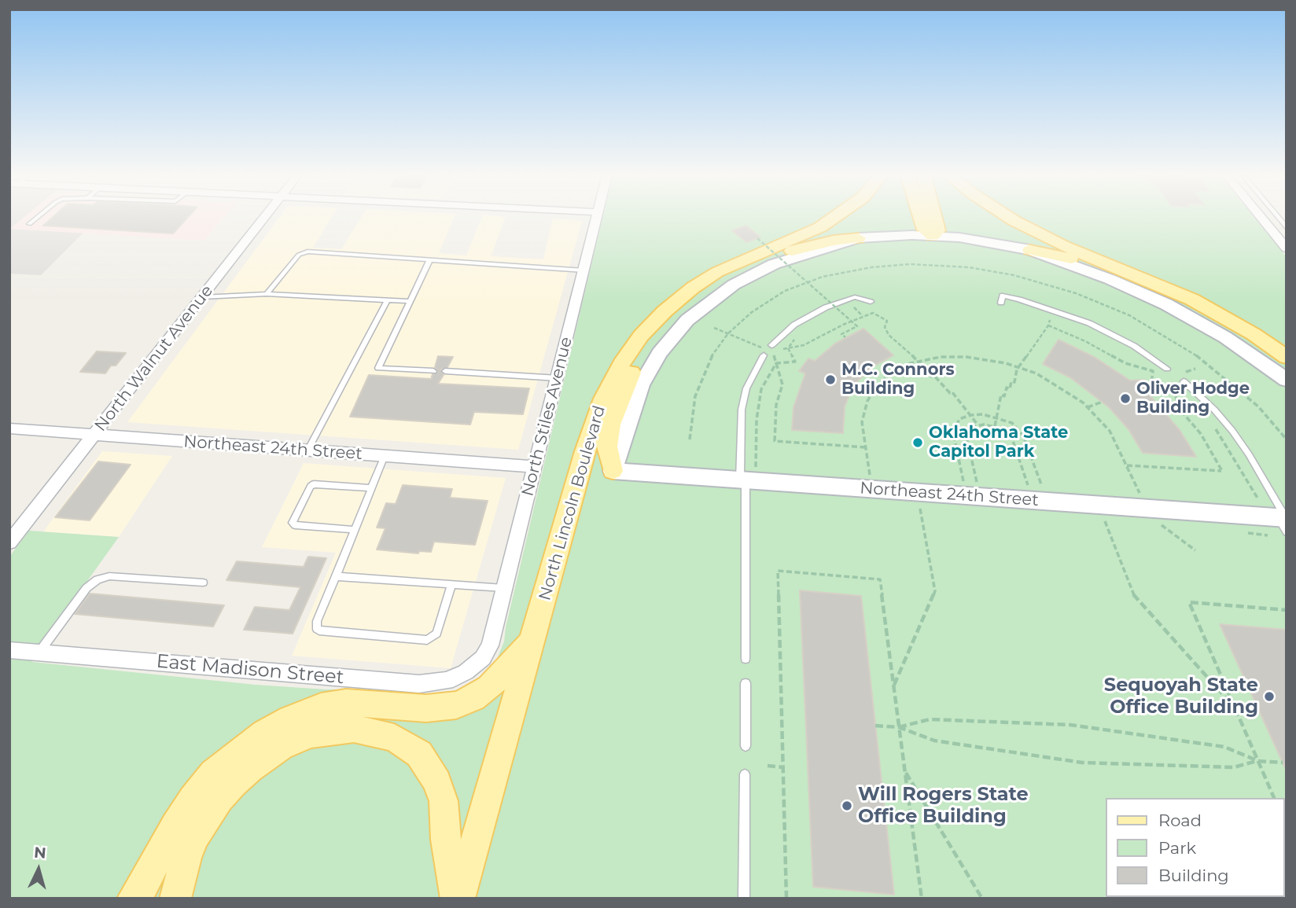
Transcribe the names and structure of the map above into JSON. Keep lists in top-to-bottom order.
{
  "streets": {
    "main road": ["North Lincoln Boulevard"],
    "street": [
      "North Walnut Avenue",
      "North Stiles Avenue",
      "Northeast 24th Street",
      "East Madison Street"
    ]
  },
  "crossings": [
    ["North Walnut Avenue", "Northeast 24th Street"],
    ["North Stiles Avenue", "Northeast 24th Street"],
    ["North Stiles Avenue", "East Madison Street"]
  ],
  "places": [
    "M.C. Connors Building",
    "Oliver Hodge Building",
    "Oklahoma State Capitol Park",
    "Sequoyah State Office Building",
    "Will Rogers State Office Building"
  ],
  "legend": ["Road", "Park", "Building"],
  "north": "top"
}
